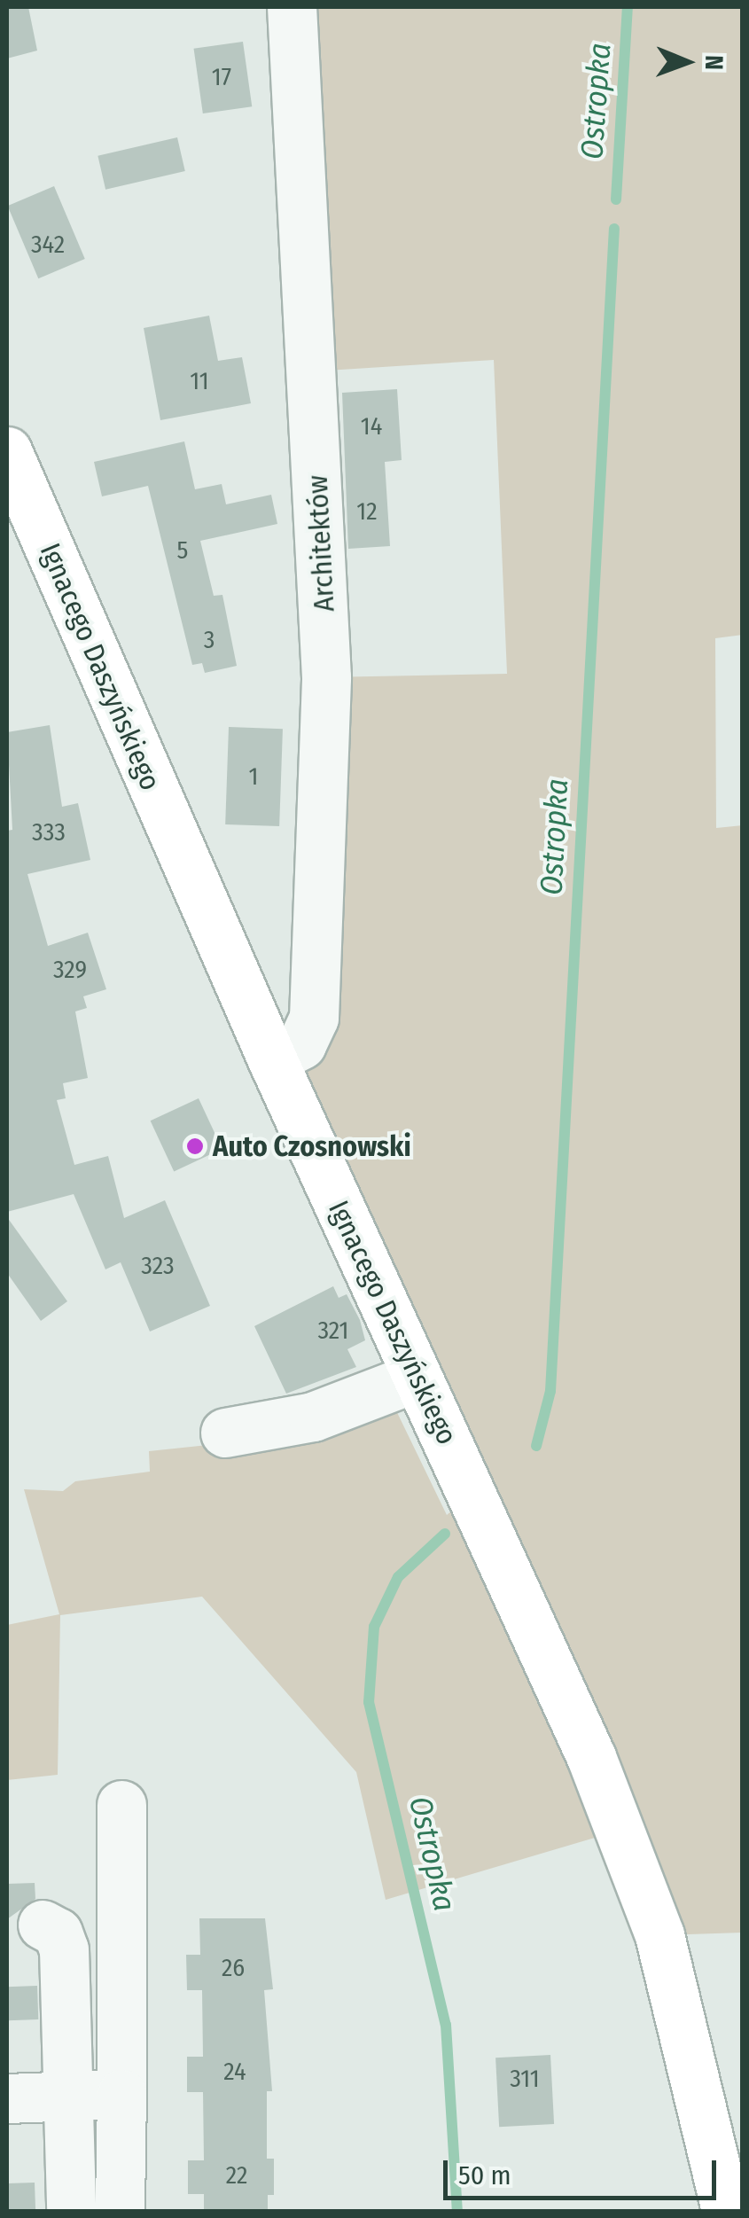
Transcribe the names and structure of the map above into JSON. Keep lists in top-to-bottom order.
{
  "streets": {
    "main road": ["Ignacego Daszyńskiego"],
    "street": ["Architektów"]
  },
  "crossings": [
    ["Architektów", "Ignacego Daszyńskiego"]
  ],
  "water": ["Ostropka"],
  "places": ["Auto Czosnowski"],
  "house_numbers": [
    "17",
    "342",
    "11",
    "14",
    "12",
    "5",
    "3",
    "1",
    "333",
    "329",
    "323",
    "321",
    "26",
    "24",
    "311",
    "22"
  ],
  "scale_bar": "50 m",
  "north": "right"
}
